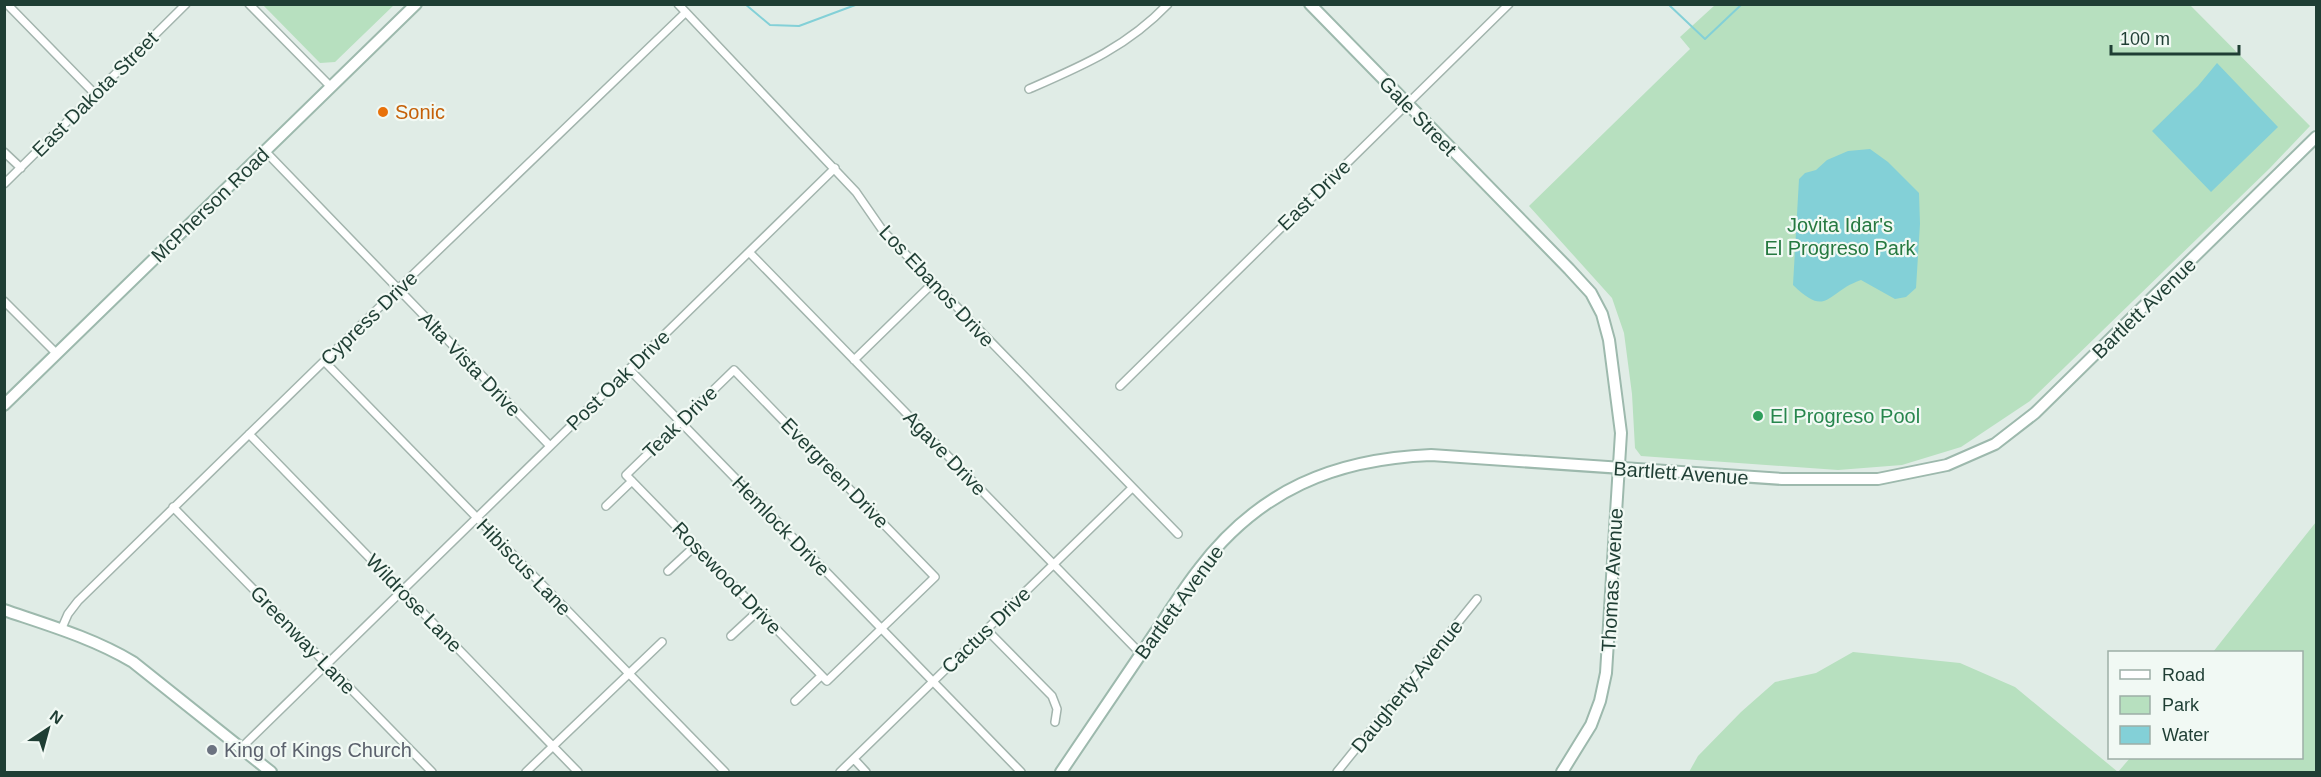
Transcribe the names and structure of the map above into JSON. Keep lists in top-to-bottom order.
{
  "streets": {
    "main road": [
      "Gale Street",
      "McPherson Road",
      "Bartlett Avenue",
      "Thomas Avenue"
    ],
    "street": [
      "East Dakota Street",
      "East Drive",
      "Los Ebanos Drive",
      "Cypress Drive",
      "Alta Vista Drive",
      "Post Oak Drive",
      "Teak Drive",
      "Agave Drive",
      "Evergreen Drive",
      "Hemlock Drive",
      "Hibiscus Lane",
      "Rosewood Drive",
      "Wildrose Lane",
      "Cactus Drive",
      "Greenway Lane",
      "Daugherty Avenue"
    ]
  },
  "crossings": [
    ["Gale Street", "East Drive"],
    ["Gale Street", "Thomas Avenue"],
    ["McPherson Road", "Alta Vista Drive"],
    ["Los Ebanos Drive", "Cypress Drive"],
    ["Los Ebanos Drive", "Post Oak Drive"],
    ["Los Ebanos Drive", "Cactus Drive"],
    ["Bartlett Avenue", "Agave Drive"],
    ["Bartlett Avenue", "Thomas Avenue"],
    ["Cypress Drive", "Alta Vista Drive"],
    ["Cypress Drive", "Hibiscus Lane"],
    ["Cypress Drive", "Wildrose Lane"],
    ["Cypress Drive", "Greenway Lane"],
    ["Alta Vista Drive", "Post Oak Drive"],
    ["Post Oak Drive", "Agave Drive"],
    ["Post Oak Drive", "Hemlock Drive"],
    ["Post Oak Drive", "Hibiscus Lane"],
    ["Post Oak Drive", "Wildrose Lane"],
    ["Post Oak Drive", "Greenway Lane"],
    ["Teak Drive", "Evergreen Drive"],
    ["Teak Drive", "Hemlock Drive"],
    ["Teak Drive", "Rosewood Drive"],
    ["Agave Drive", "Cactus Drive"],
    ["Evergreen Drive", "Hemlock Drive"],
    ["Hemlock Drive", "Cactus Drive"]
  ],
  "parks": ["Jovita Idar's El Progreso Park"],
  "places": ["Sonic", "El Progreso Pool", "King of Kings Church"],
  "legend": ["Road", "Park", "Water"],
  "scale_bar": "100 m",
  "north": "top right"
}
